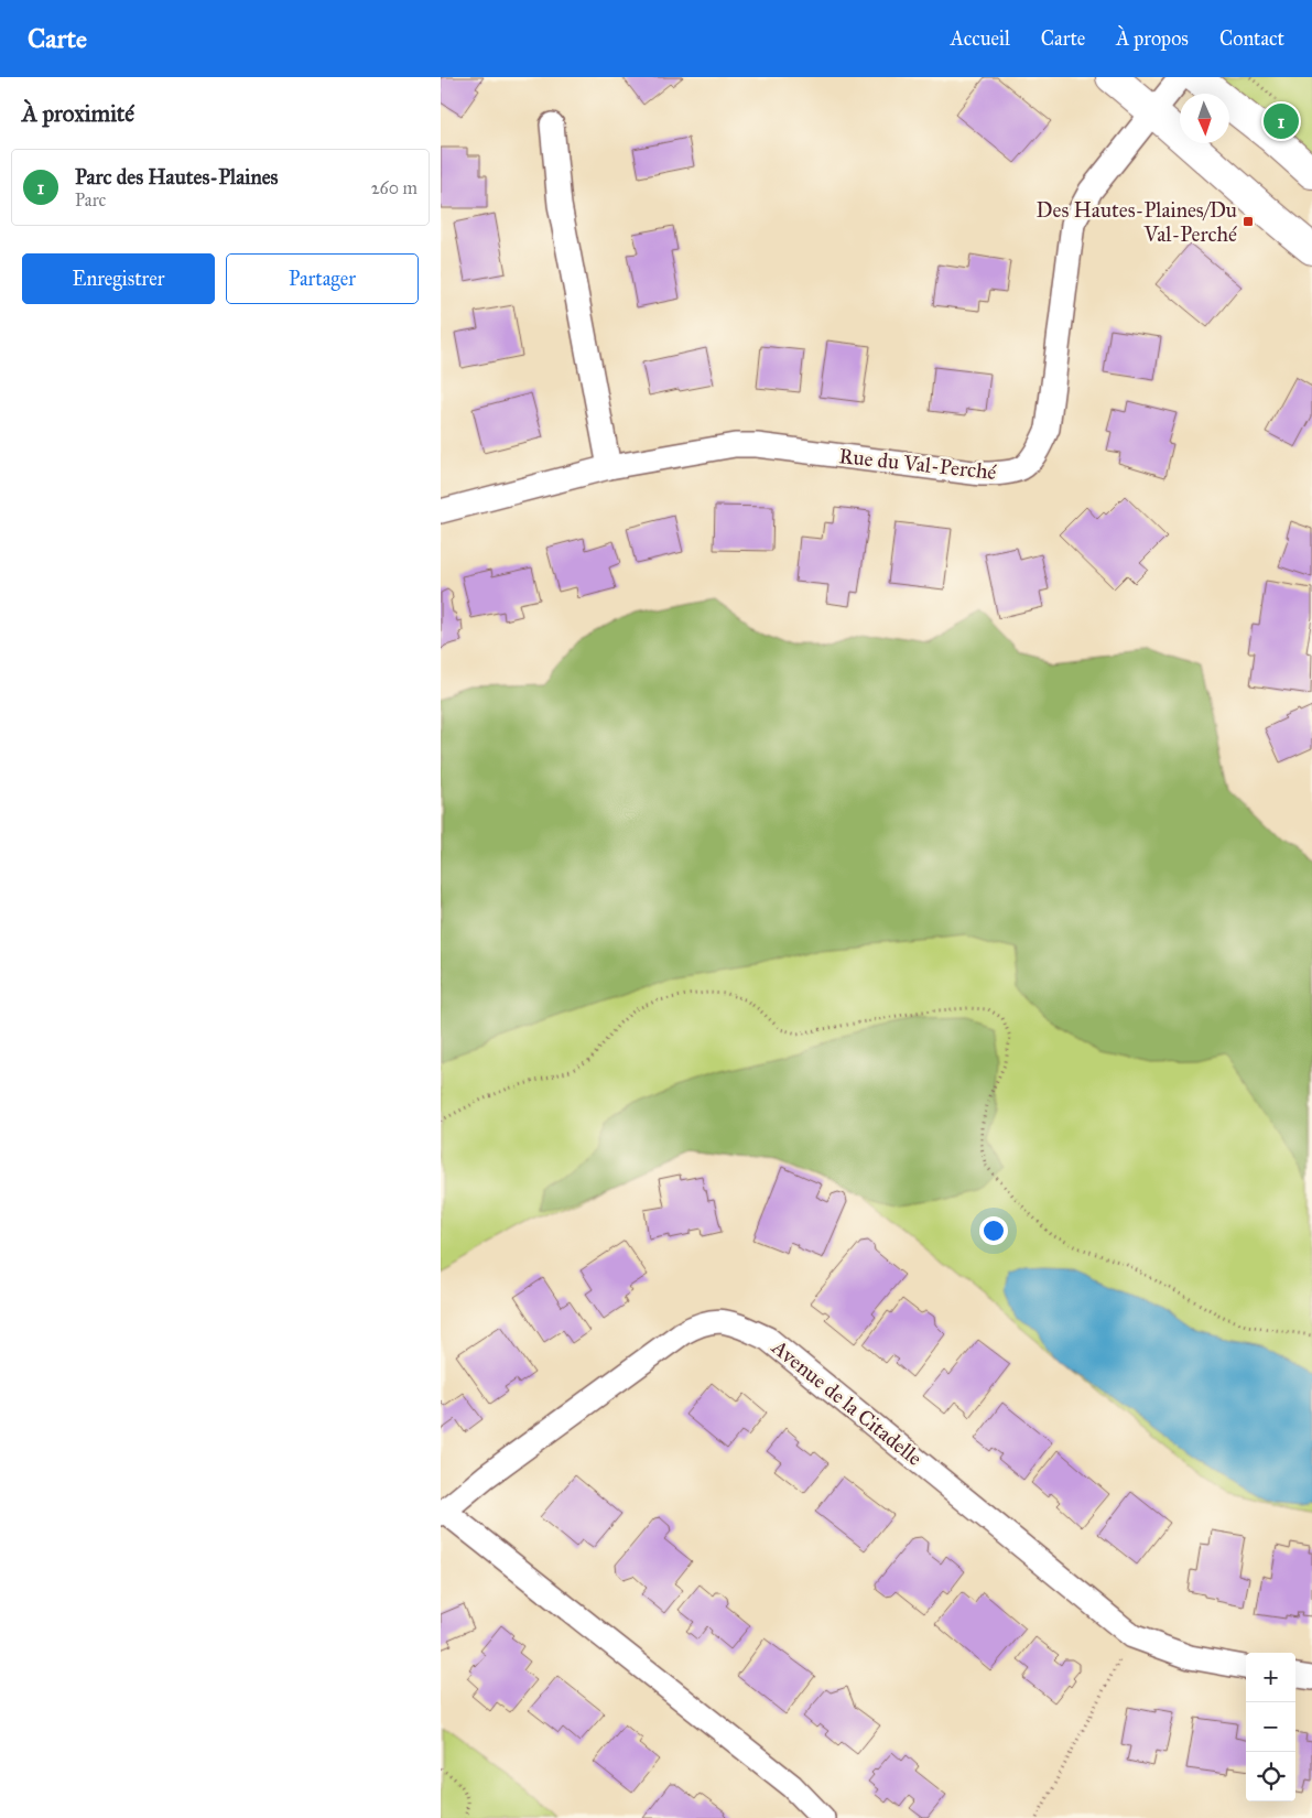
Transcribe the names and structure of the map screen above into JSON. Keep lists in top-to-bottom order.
{
  "streets": {
    "street": ["Rue du Val-Perché", "Avenue de la Citadelle"]
  },
  "places": {
    "transit": ["Des Hautes-Plaines/Du Val-Perché"]
  },
  "north": "bottom",
  "page": {
    "header": "Carte",
    "nav": [
      "Accueil",
      "Carte",
      "À propos",
      "Contact"
    ],
    "heading": "À proximité",
    "pins": "1",
    "list": [
      {
        "mark": "1",
        "name": "Parc des Hautes-Plaines",
        "note": "Parc",
        "value": "260 m"
      }
    ],
    "buttons": ["Enregistrer", "Partager"],
    "map_buttons": ["+", "−"]
  }
}
